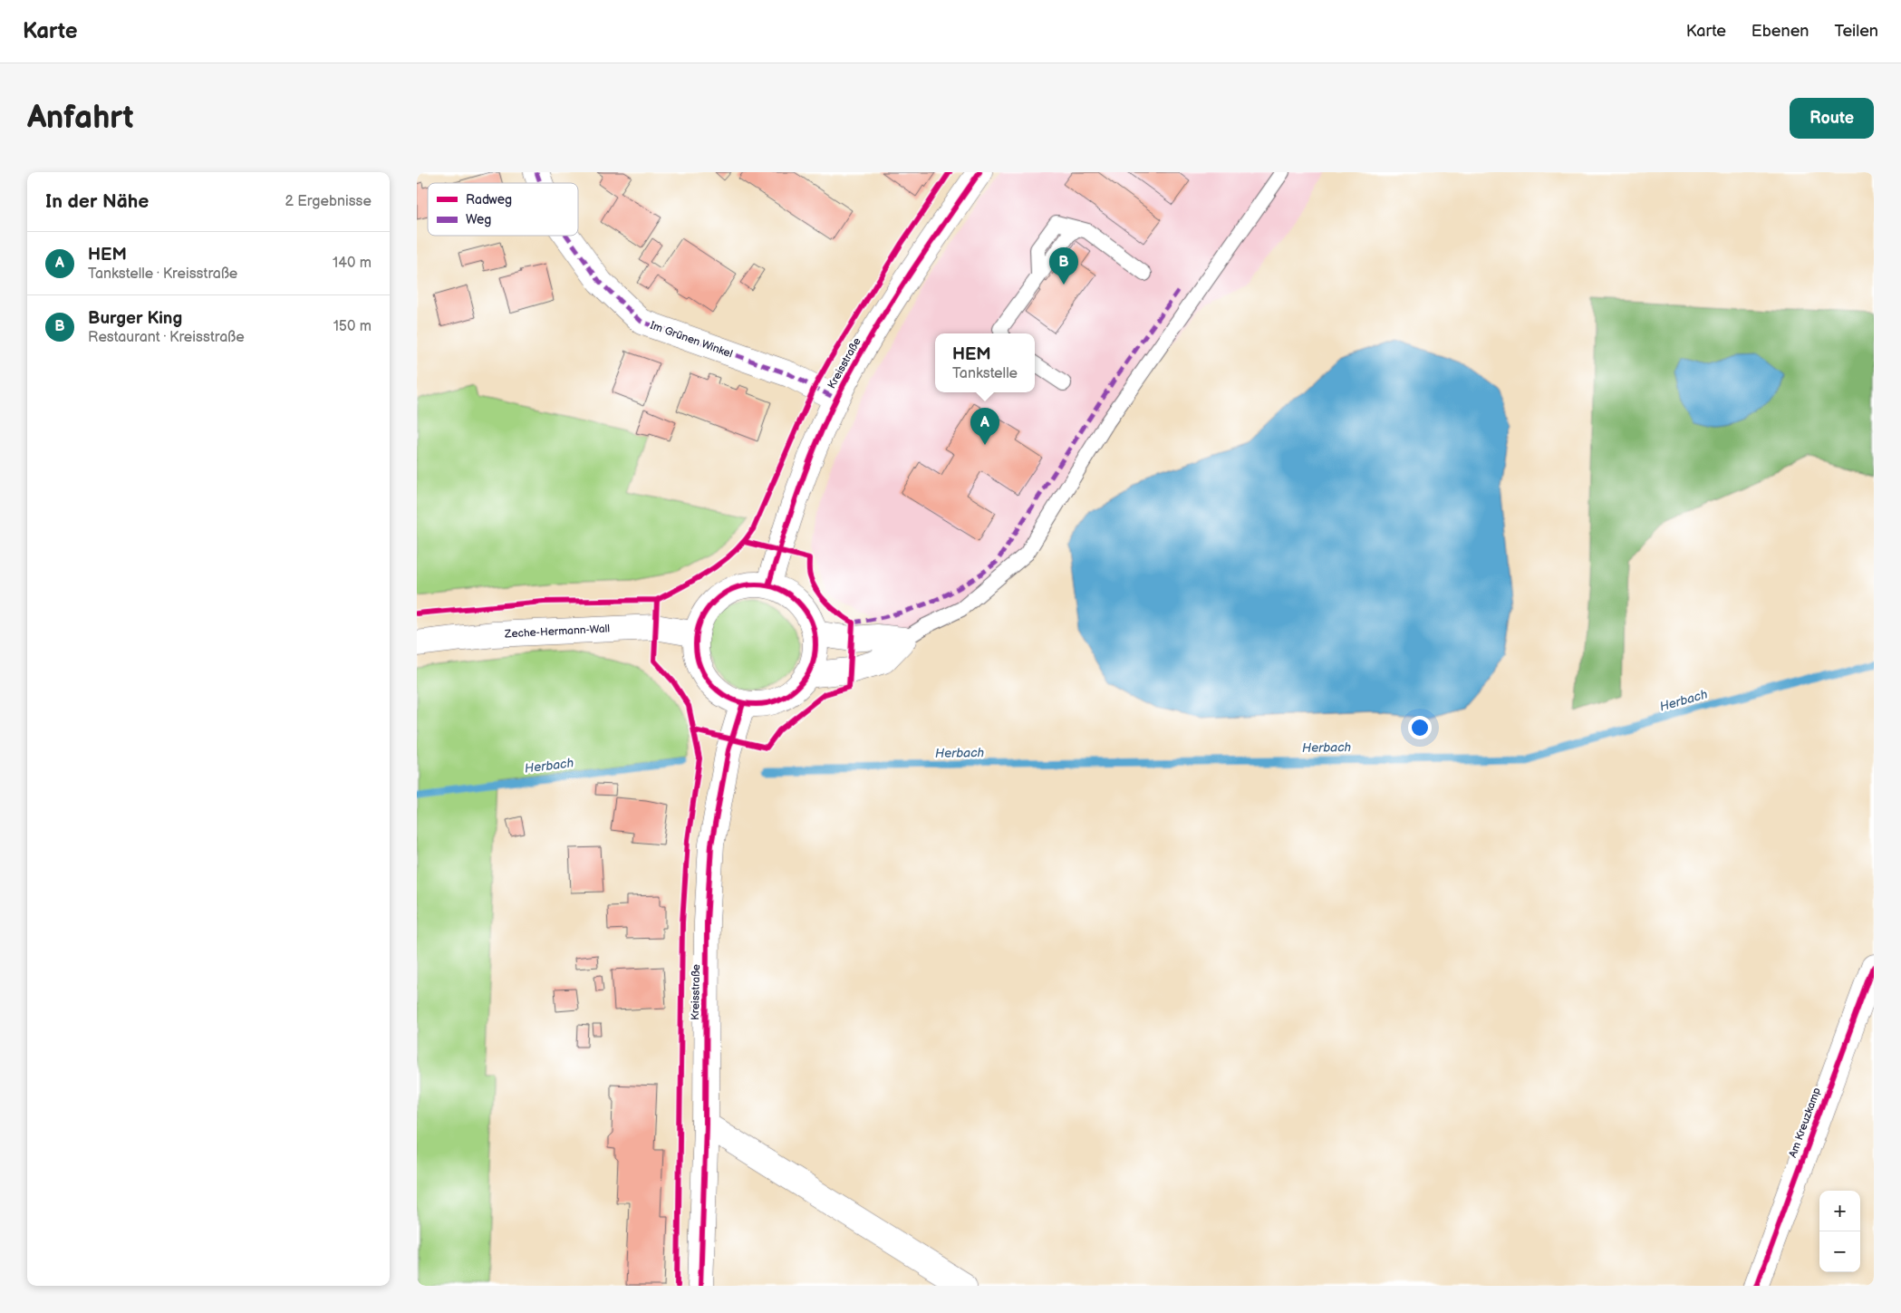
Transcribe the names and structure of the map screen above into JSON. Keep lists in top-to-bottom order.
{
  "streets": {
    "street": [
      "Im Grünen Winkel",
      "Kreisstraße",
      "Zeche-Hermann-Wall",
      "Am Kreuzkamp"
    ]
  },
  "crossings": [
    ["Im Grünen Winkel", "Kreisstraße"],
    ["Kreisstraße", "Zeche-Hermann-Wall"]
  ],
  "water": ["Herbach"],
  "legend": ["Radweg", "Weg"],
  "page": {
    "header": "Karte",
    "nav": ["Karte", "Ebenen", "Teilen"],
    "buttons": "Route",
    "title": "Anfahrt",
    "heading": ["In der Nähe", "2 Ergebnisse"],
    "list": [
      {
        "mark": "A",
        "name": "HEM",
        "note": "Tankstelle · Kreisstraße",
        "value": "140 m"
      },
      {
        "mark": "B",
        "name": "Burger King",
        "note": "Restaurant · Kreisstraße",
        "value": "150 m"
      }
    ],
    "pins": ["B", "A"],
    "popup": ["HEM", "Tankstelle"],
    "map_buttons": ["+", "−"]
  }
}
